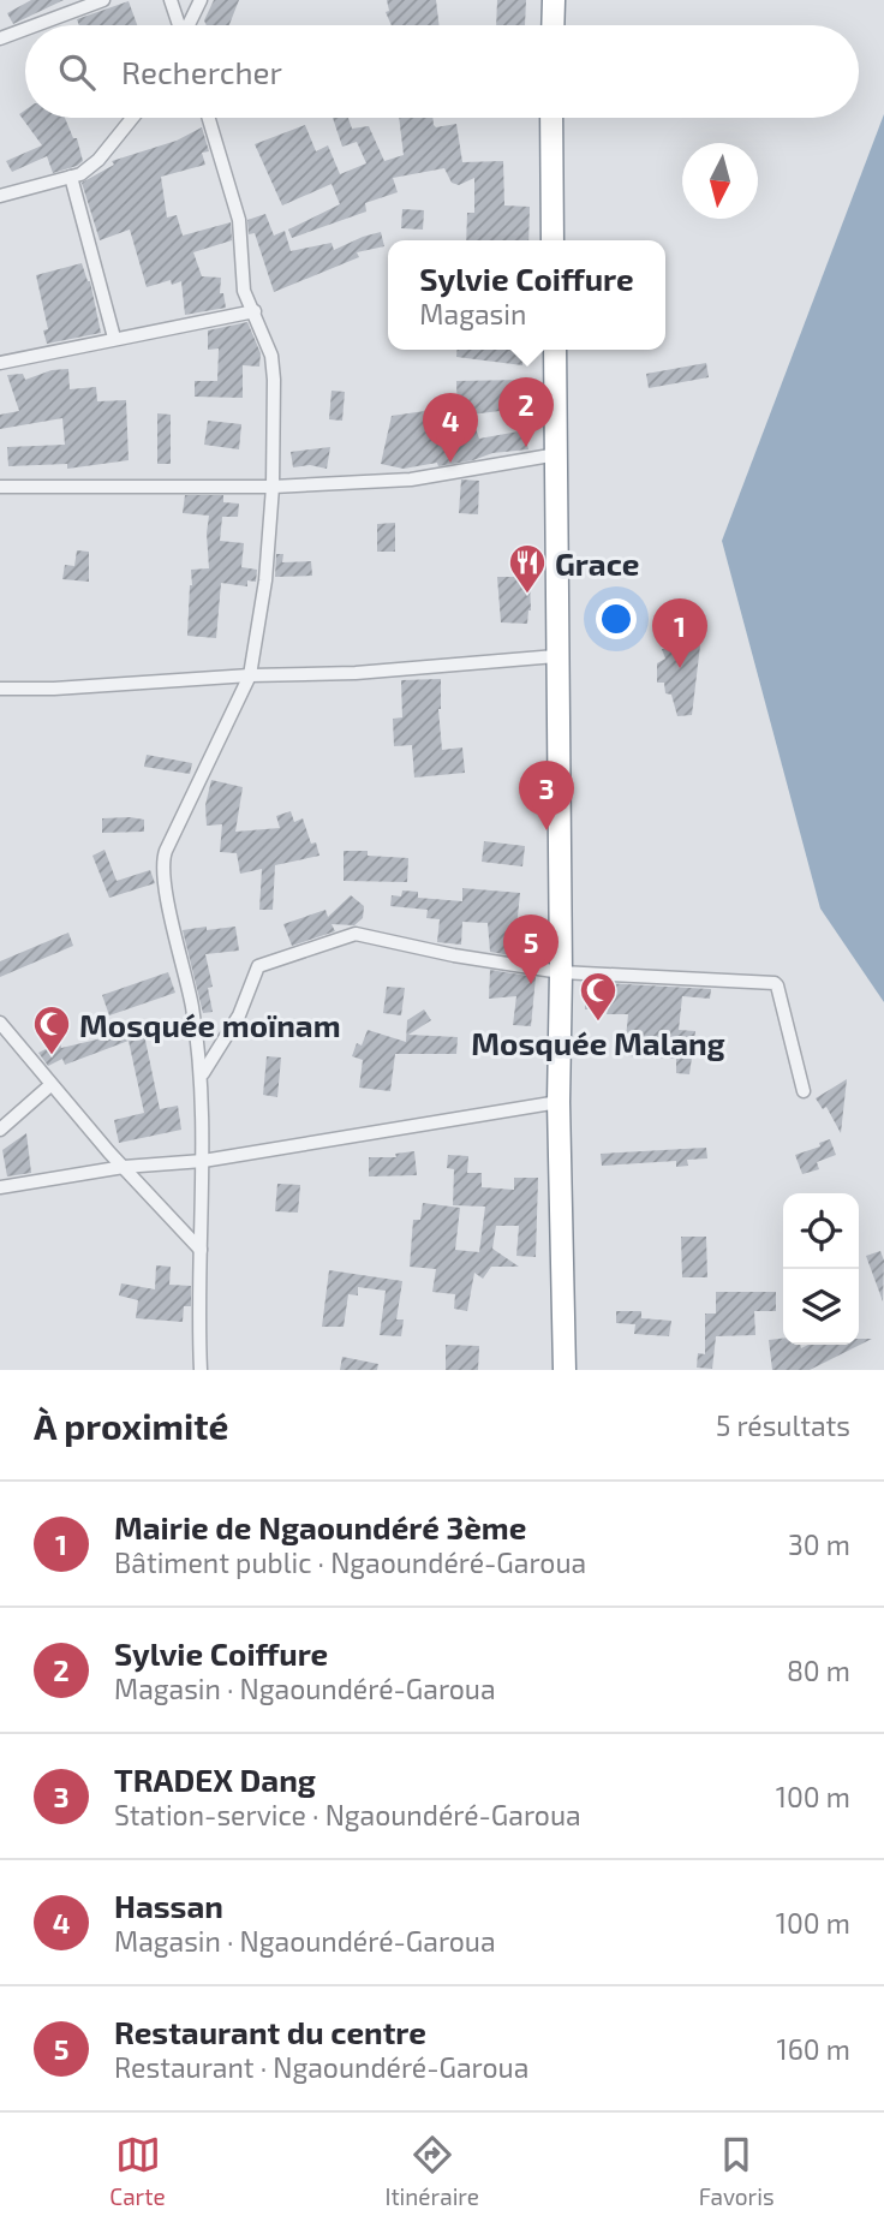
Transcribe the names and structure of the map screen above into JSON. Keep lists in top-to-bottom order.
{
  "places": {
    "restaurant": ["Grace"],
    "mosque": ["Mosquée Malang", "Mosquée moïnam"]
  },
  "north": "bottom",
  "page": {
    "search": "Rechercher",
    "popup": ["Sylvie Coiffure", "Magasin"],
    "pins": [
      "2",
      "4",
      "1",
      "3",
      "5"
    ],
    "heading": ["À proximité", "5 résultats"],
    "list": [
      {
        "mark": "1",
        "name": "Mairie de Ngaoundéré 3ème",
        "note": "Bâtiment public · Ngaoundéré-Garoua",
        "value": "30 m"
      },
      {
        "mark": "2",
        "name": "Sylvie Coiffure",
        "note": "Magasin · Ngaoundéré-Garoua",
        "value": "80 m"
      },
      {
        "mark": "3",
        "name": "TRADEX Dang",
        "note": "Station-service · Ngaoundéré-Garoua",
        "value": "100 m"
      },
      {
        "mark": "4",
        "name": "Hassan",
        "note": "Magasin · Ngaoundéré-Garoua",
        "value": "100 m"
      },
      {
        "mark": "5",
        "name": "Restaurant du centre",
        "note": "Restaurant · Ngaoundéré-Garoua",
        "value": "160 m"
      }
    ],
    "nav": ["Carte", "Itinéraire", "Favoris"]
  }
}
